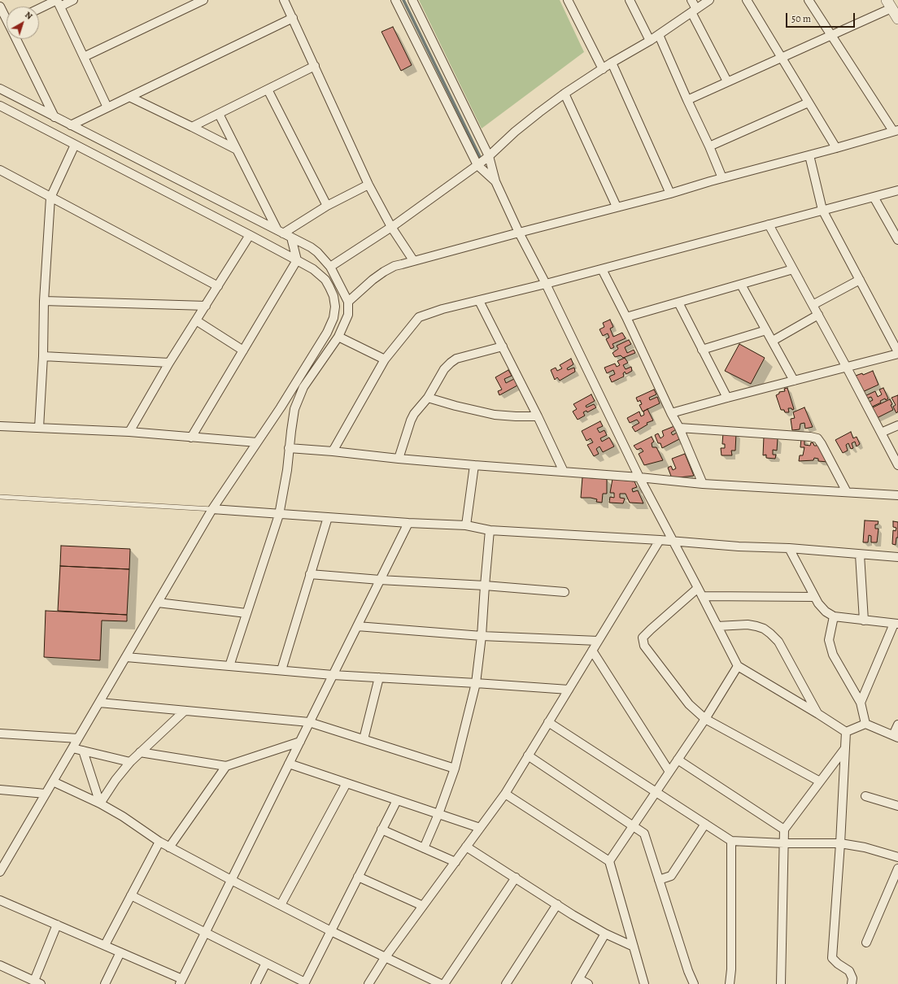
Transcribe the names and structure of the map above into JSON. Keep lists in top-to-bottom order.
{
  "scale_bar": "50 m",
  "north": "top right"
}
